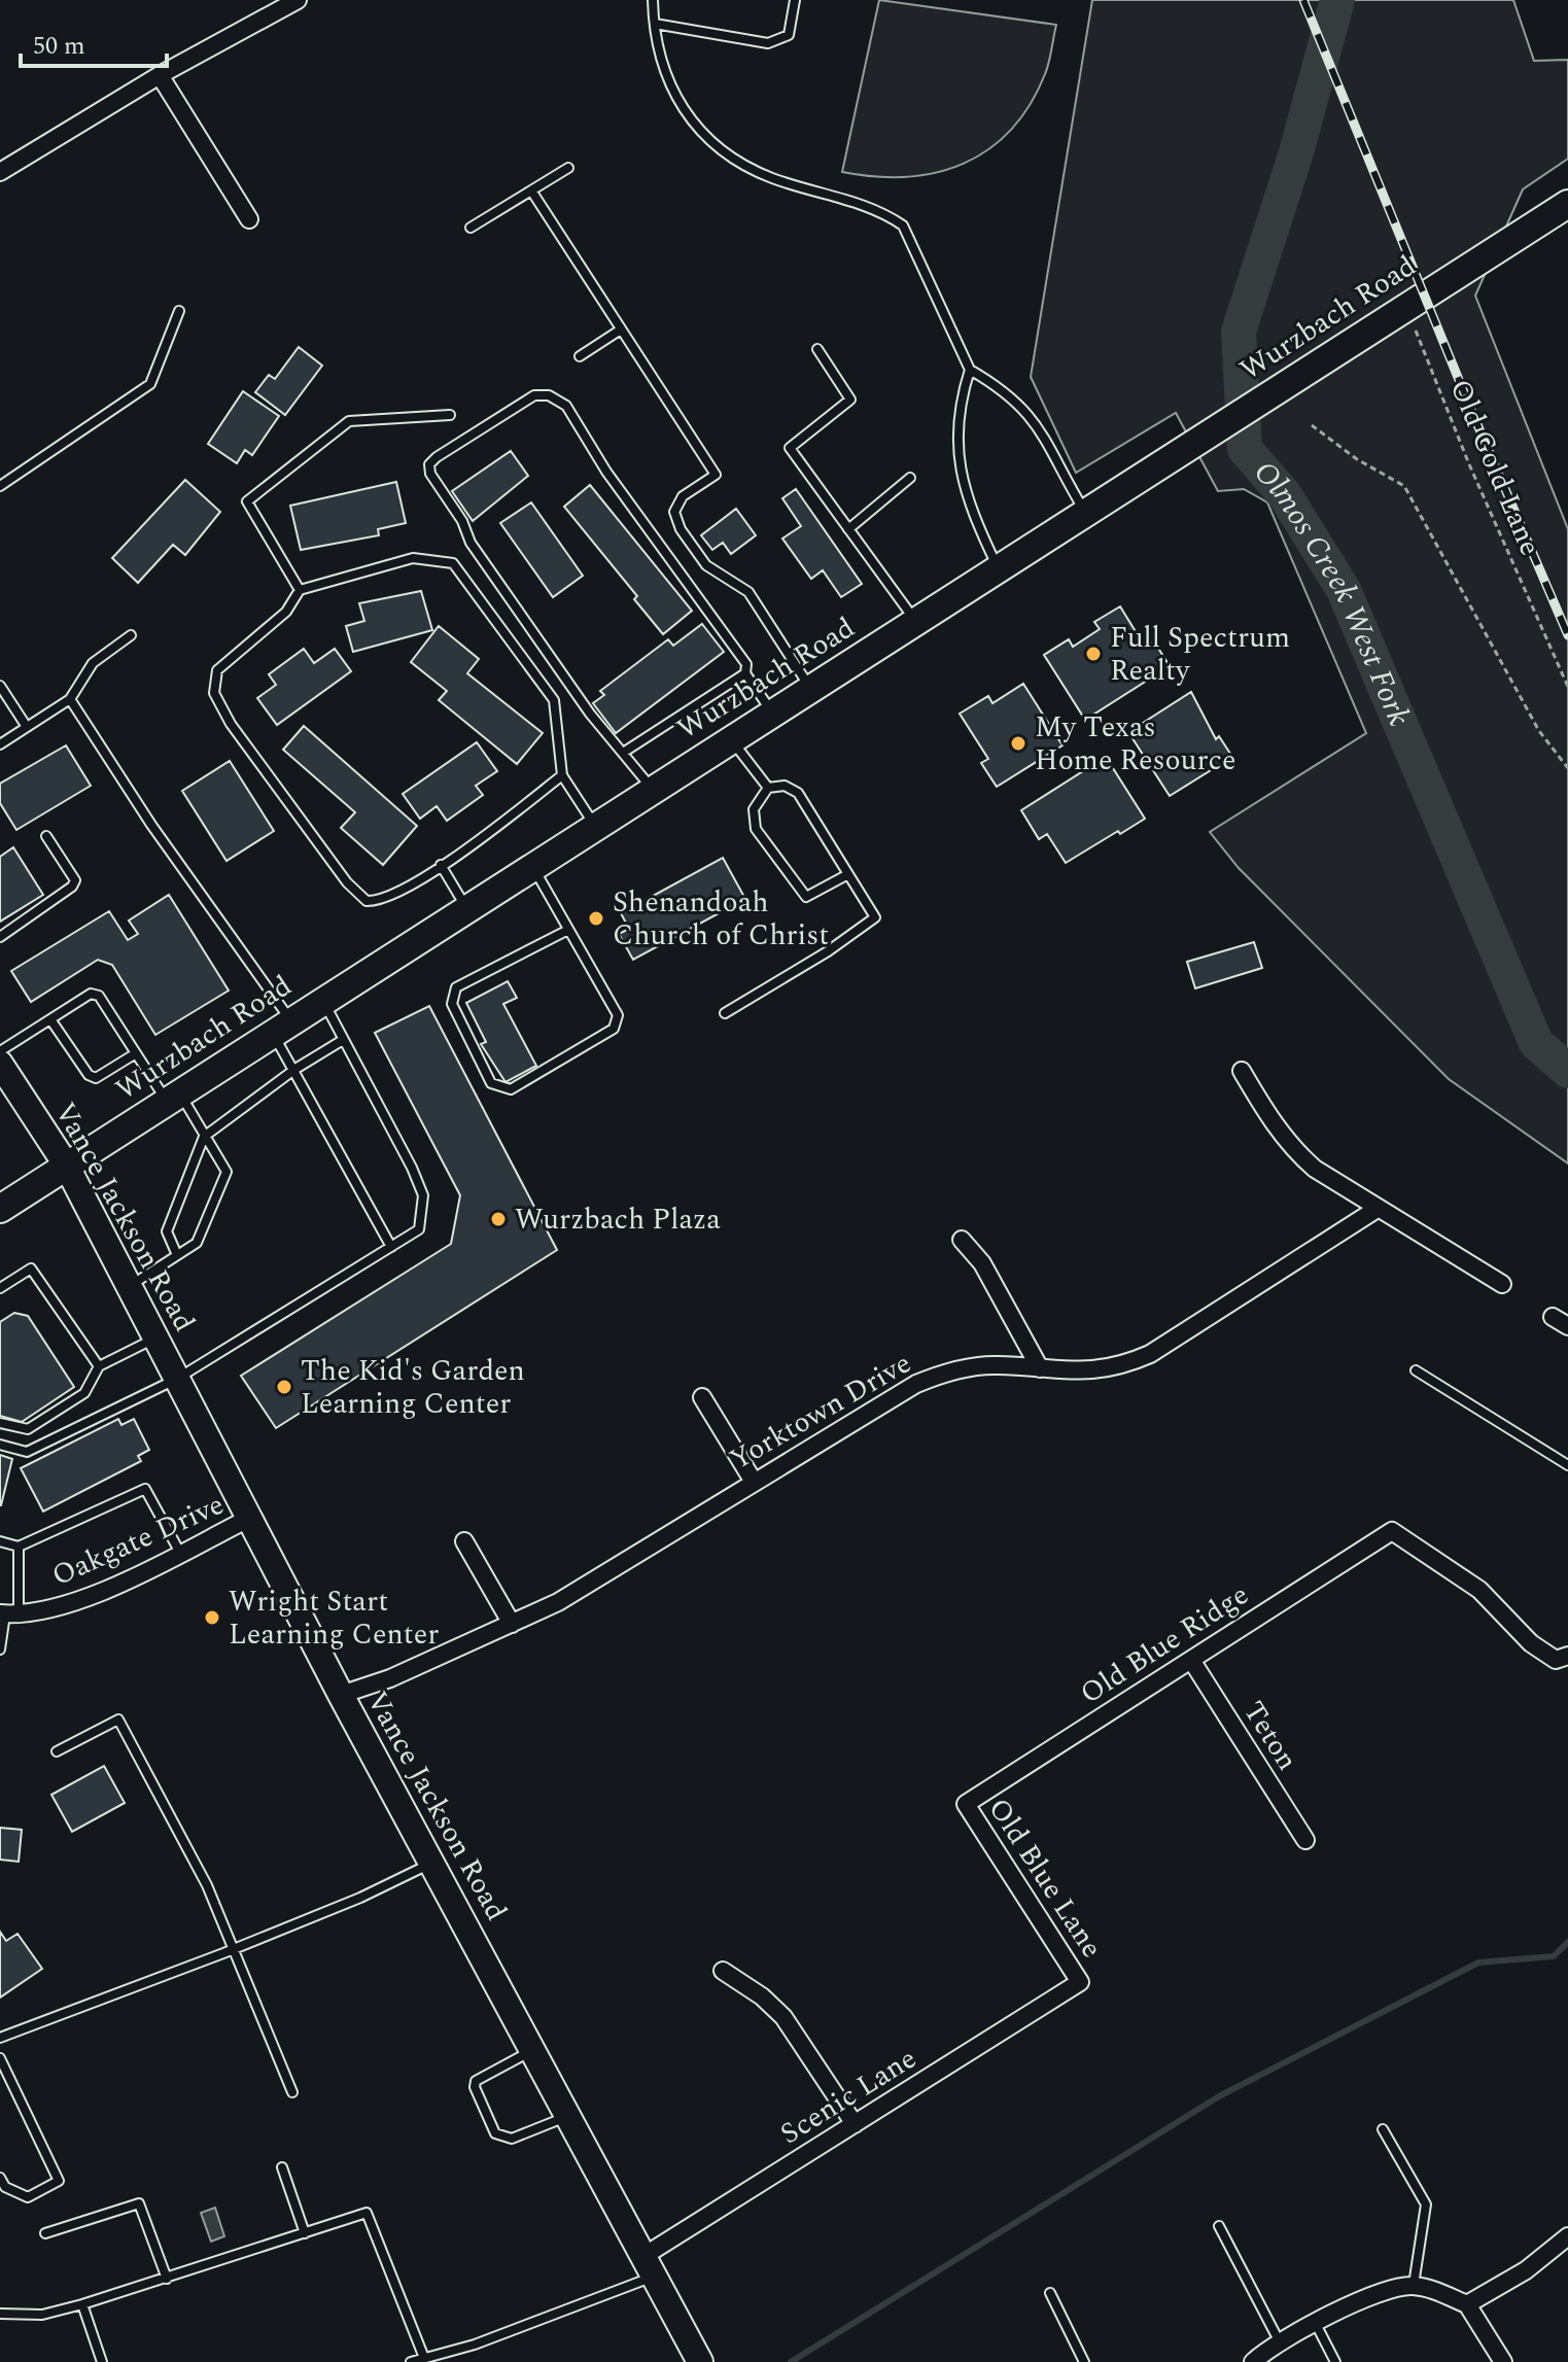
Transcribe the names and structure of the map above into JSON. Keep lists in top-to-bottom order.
{
  "streets": {
    "main road": ["Wurzbach Road", "Vance Jackson Road"],
    "street": [
      "Yorktown Drive",
      "Oakgate Drive",
      "Old Blue Ridge",
      "Teton",
      "Old Blue Lane",
      "Scenic Lane"
    ],
    "path": ["Old Gold Lane"]
  },
  "crossings": [
    ["Wurzbach Road", "Old Gold Lane"],
    ["Wurzbach Road", "Vance Jackson Road"],
    ["Vance Jackson Road", "Yorktown Drive"],
    ["Vance Jackson Road", "Oakgate Drive"],
    ["Vance Jackson Road", "Scenic Lane"],
    ["Old Blue Ridge", "Teton"],
    ["Old Blue Ridge", "Old Blue Lane"],
    ["Old Blue Lane", "Scenic Lane"]
  ],
  "water": ["Olmos Creek West Fork"],
  "places": [
    "Full Spectrum Realty",
    "My Texas Home Resource",
    "Shenandoah Church of Christ",
    "Wurzbach Plaza",
    "The Kid's Garden Learning Center",
    "Wright Start Learning Center"
  ],
  "scale_bar": "50 m"
}
